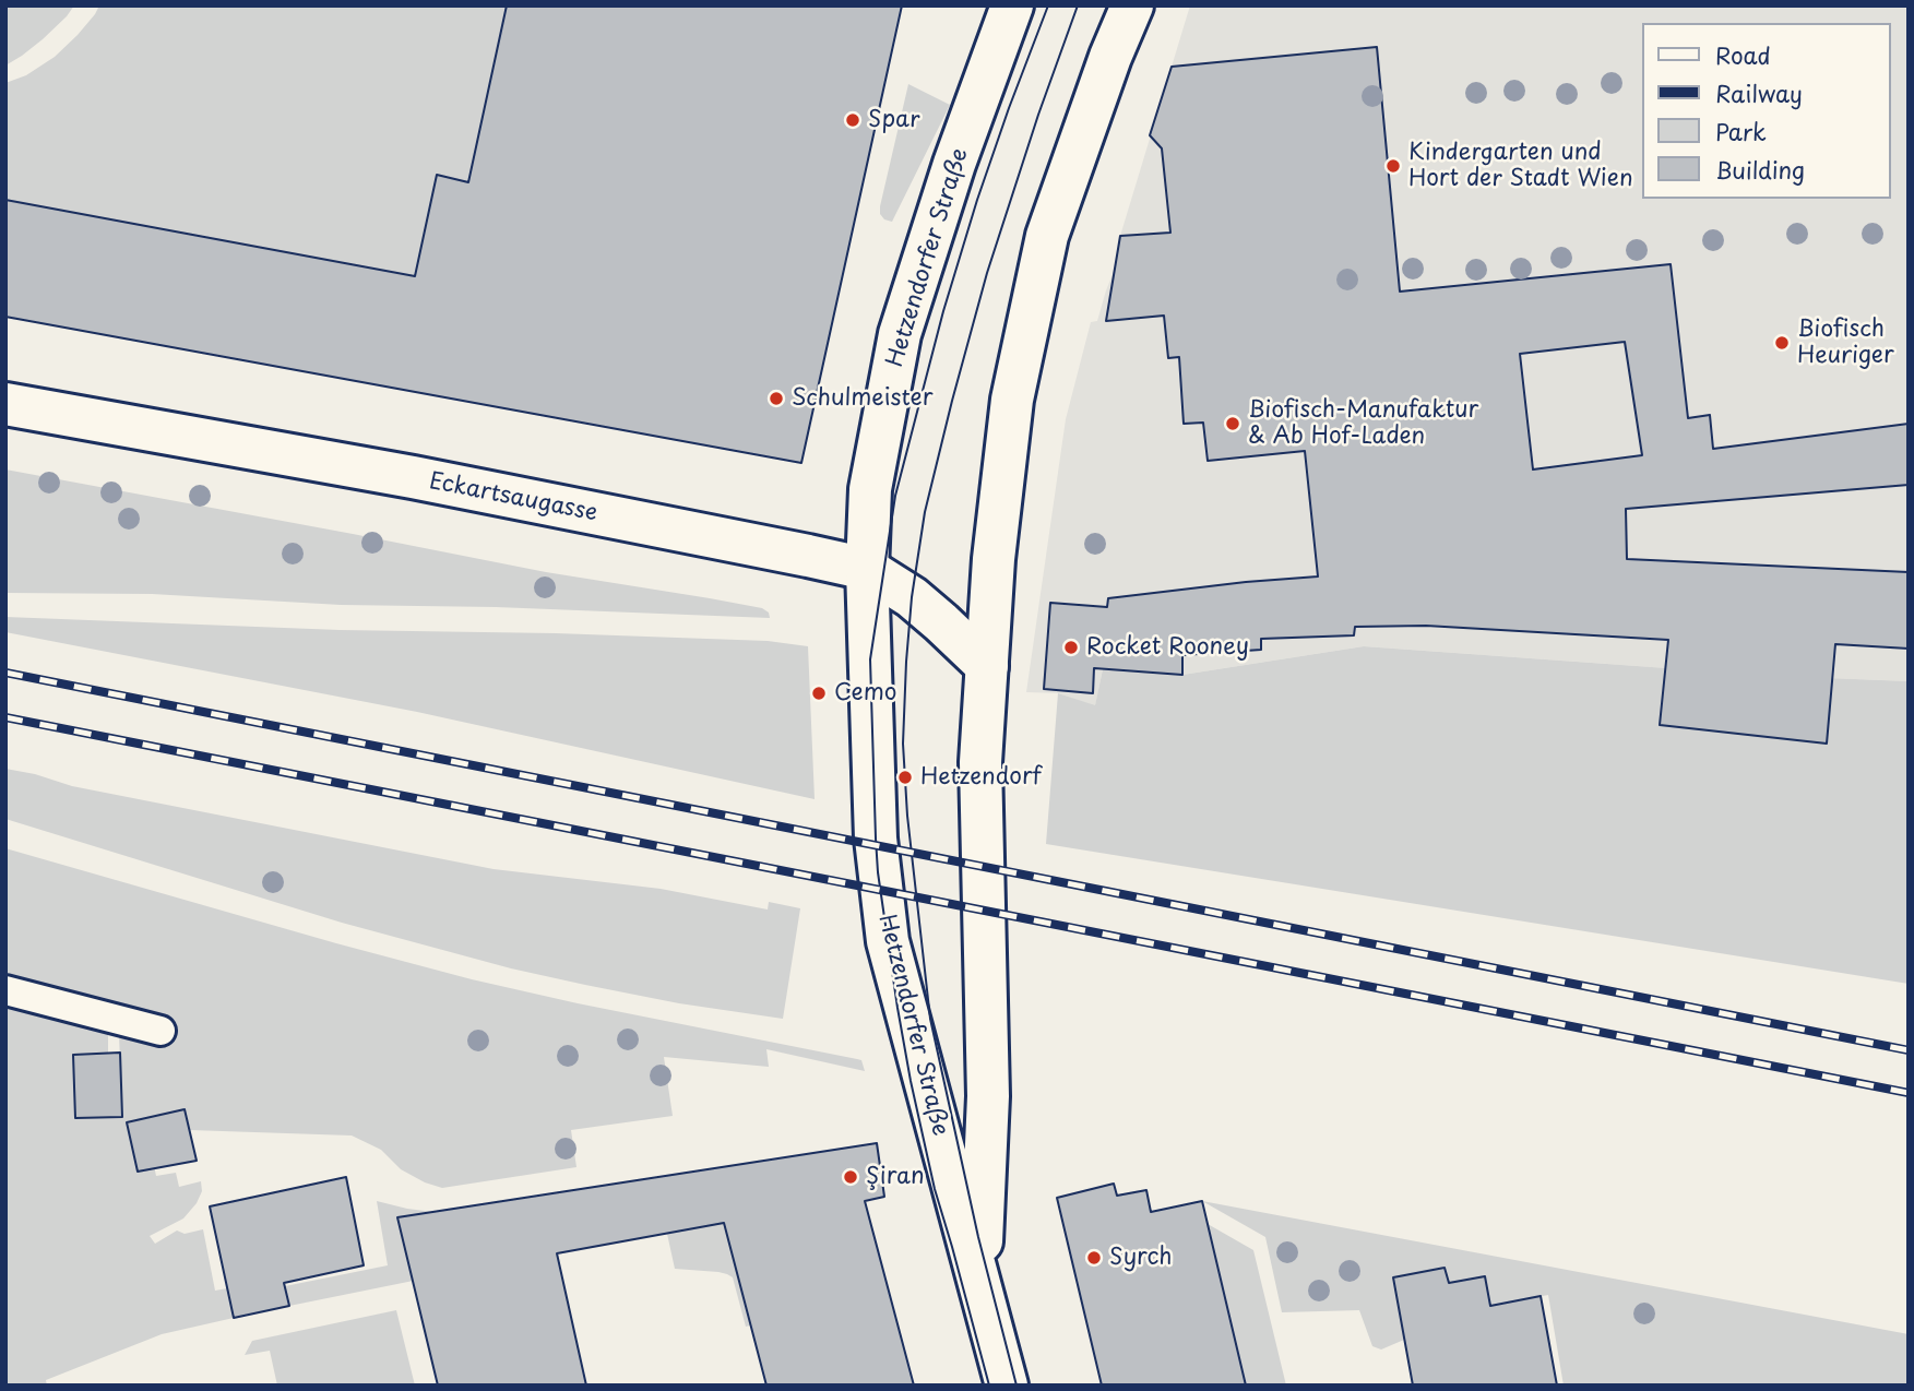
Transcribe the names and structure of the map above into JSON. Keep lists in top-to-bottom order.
{
  "streets": {
    "main road": ["Hetzendorfer Straße", "Eckartsaugasse"]
  },
  "crossings": [
    ["Hetzendorfer Straße", "Eckartsaugasse"]
  ],
  "places": [
    "Spar",
    "Kindergarten und Hort der Stadt Wien",
    "Biofisch Heuriger",
    "Schulmeister",
    "Biofisch-Manufaktur & Ab Hof-Laden",
    "Rocket Rooney",
    "Cemo",
    "Hetzendorf",
    "Şiran",
    "Syrch"
  ],
  "legend": [
    "Road",
    "Railway",
    "Park",
    "Building"
  ]
}
